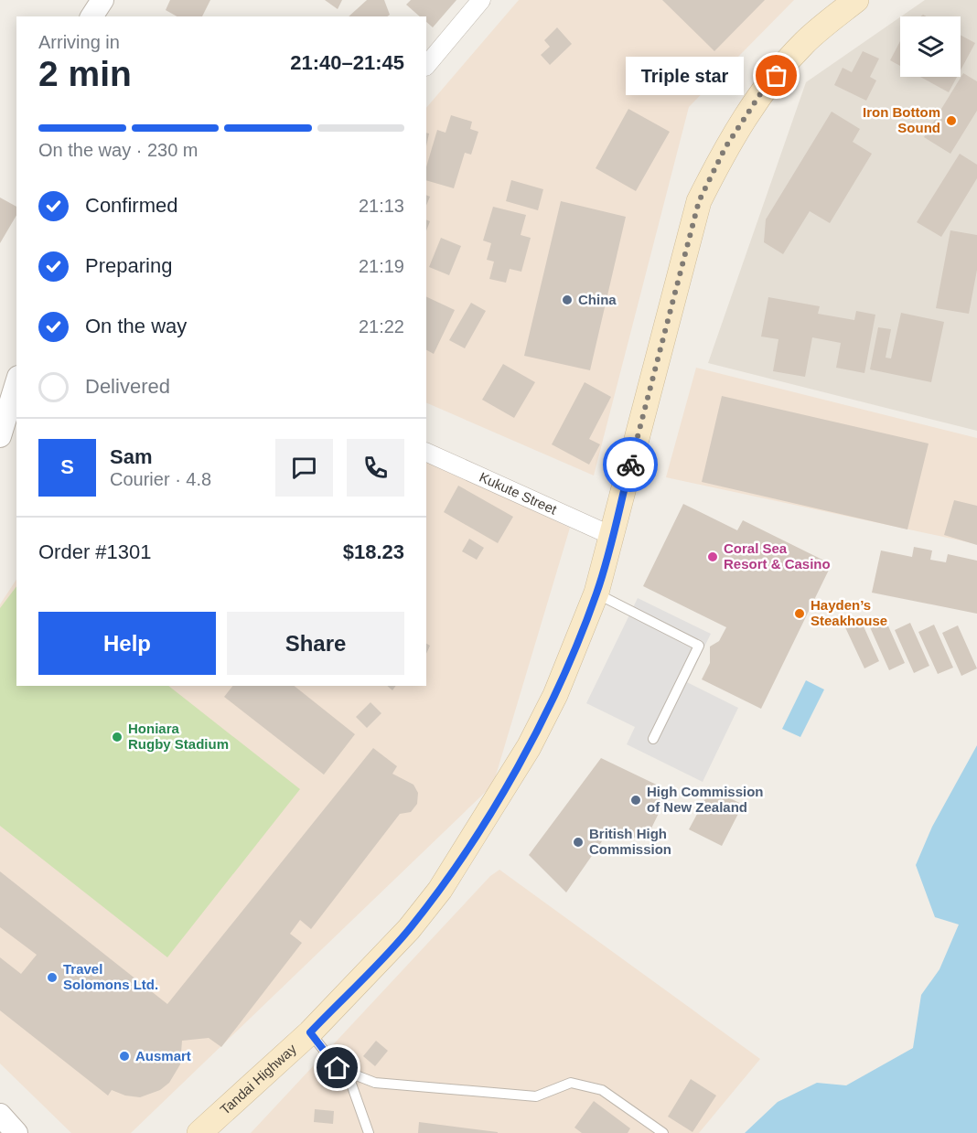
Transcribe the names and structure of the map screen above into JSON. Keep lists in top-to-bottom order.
{
  "streets": {
    "main road": ["Tandai Highway"],
    "street": ["Kukute Street"]
  },
  "crossings": [
    ["Kukute Street", "Tandai Highway"]
  ],
  "places": [
    "Triple star",
    "Iron Bottom Sound",
    "China",
    "Coral Sea Resort & Casino",
    "Hayden’s Steakhouse",
    "Honiara Rugby Stadium",
    "High Commission of New Zealand",
    "British High Commission",
    "Travel Solomons Ltd.",
    "Ausmart"
  ],
  "page": {
    "heading": ["2 min", "Arriving in", "21:40–21:45"],
    "panel": [
      "Sam",
      "Courier · 4.8",
      "Order #1301",
      "$18.23"
    ],
    "bubble": "Triple star",
    "bar": "On the way · 230 m",
    "list": [
      ["Confirmed", "21:13"],
      ["Preparing", "21:19"],
      ["On the way", "21:22"],
      "Delivered"
    ],
    "round": "S",
    "buttons": ["Help", "Share"]
  }
}
